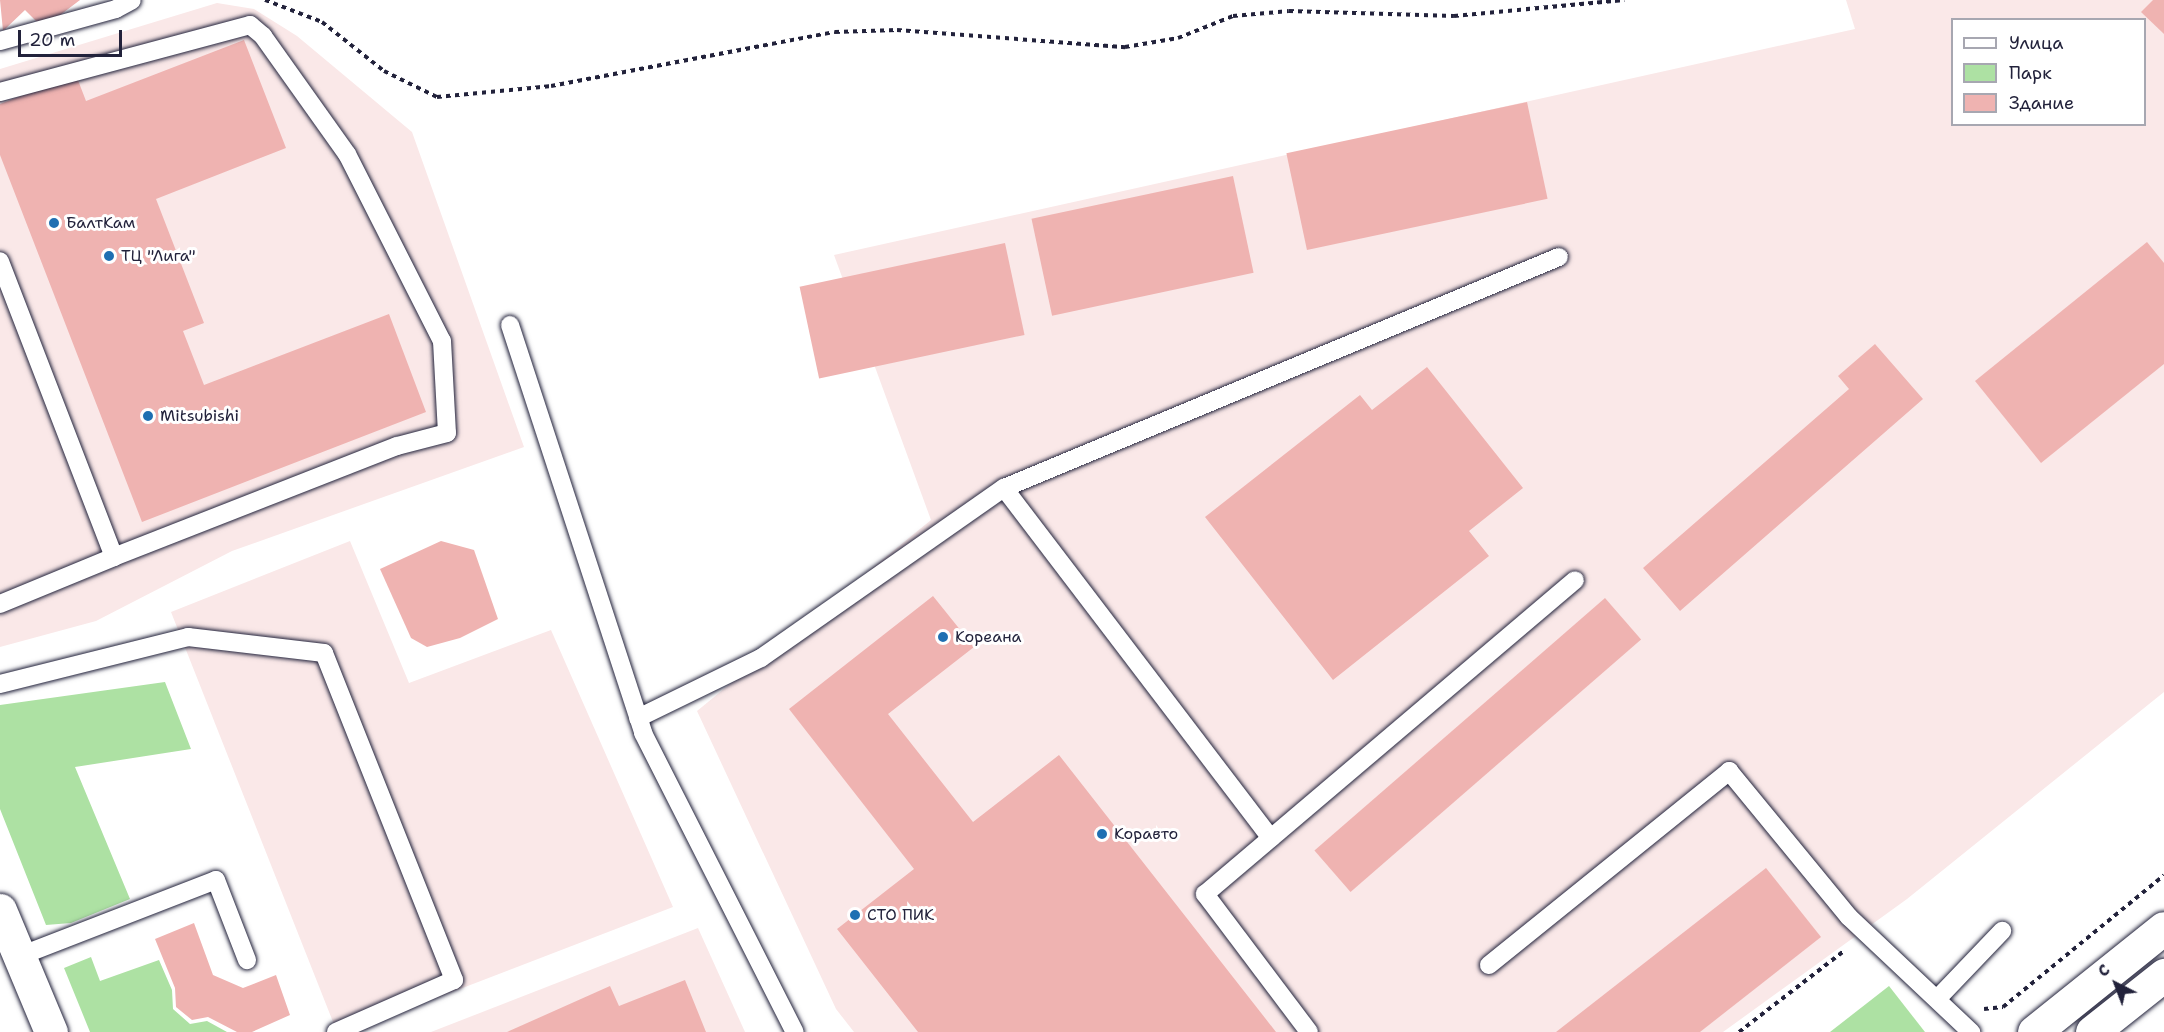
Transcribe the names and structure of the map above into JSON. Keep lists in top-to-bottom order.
{
  "places": [
    "БалтКам",
    "ТЦ \"Лига\"",
    "Mitsubishi",
    "Кореана",
    "Коравто",
    "СТО ПИК"
  ],
  "legend": ["Улица", "Парк", "Здание"],
  "scale_bar": "20 m",
  "north": "top left"
}
